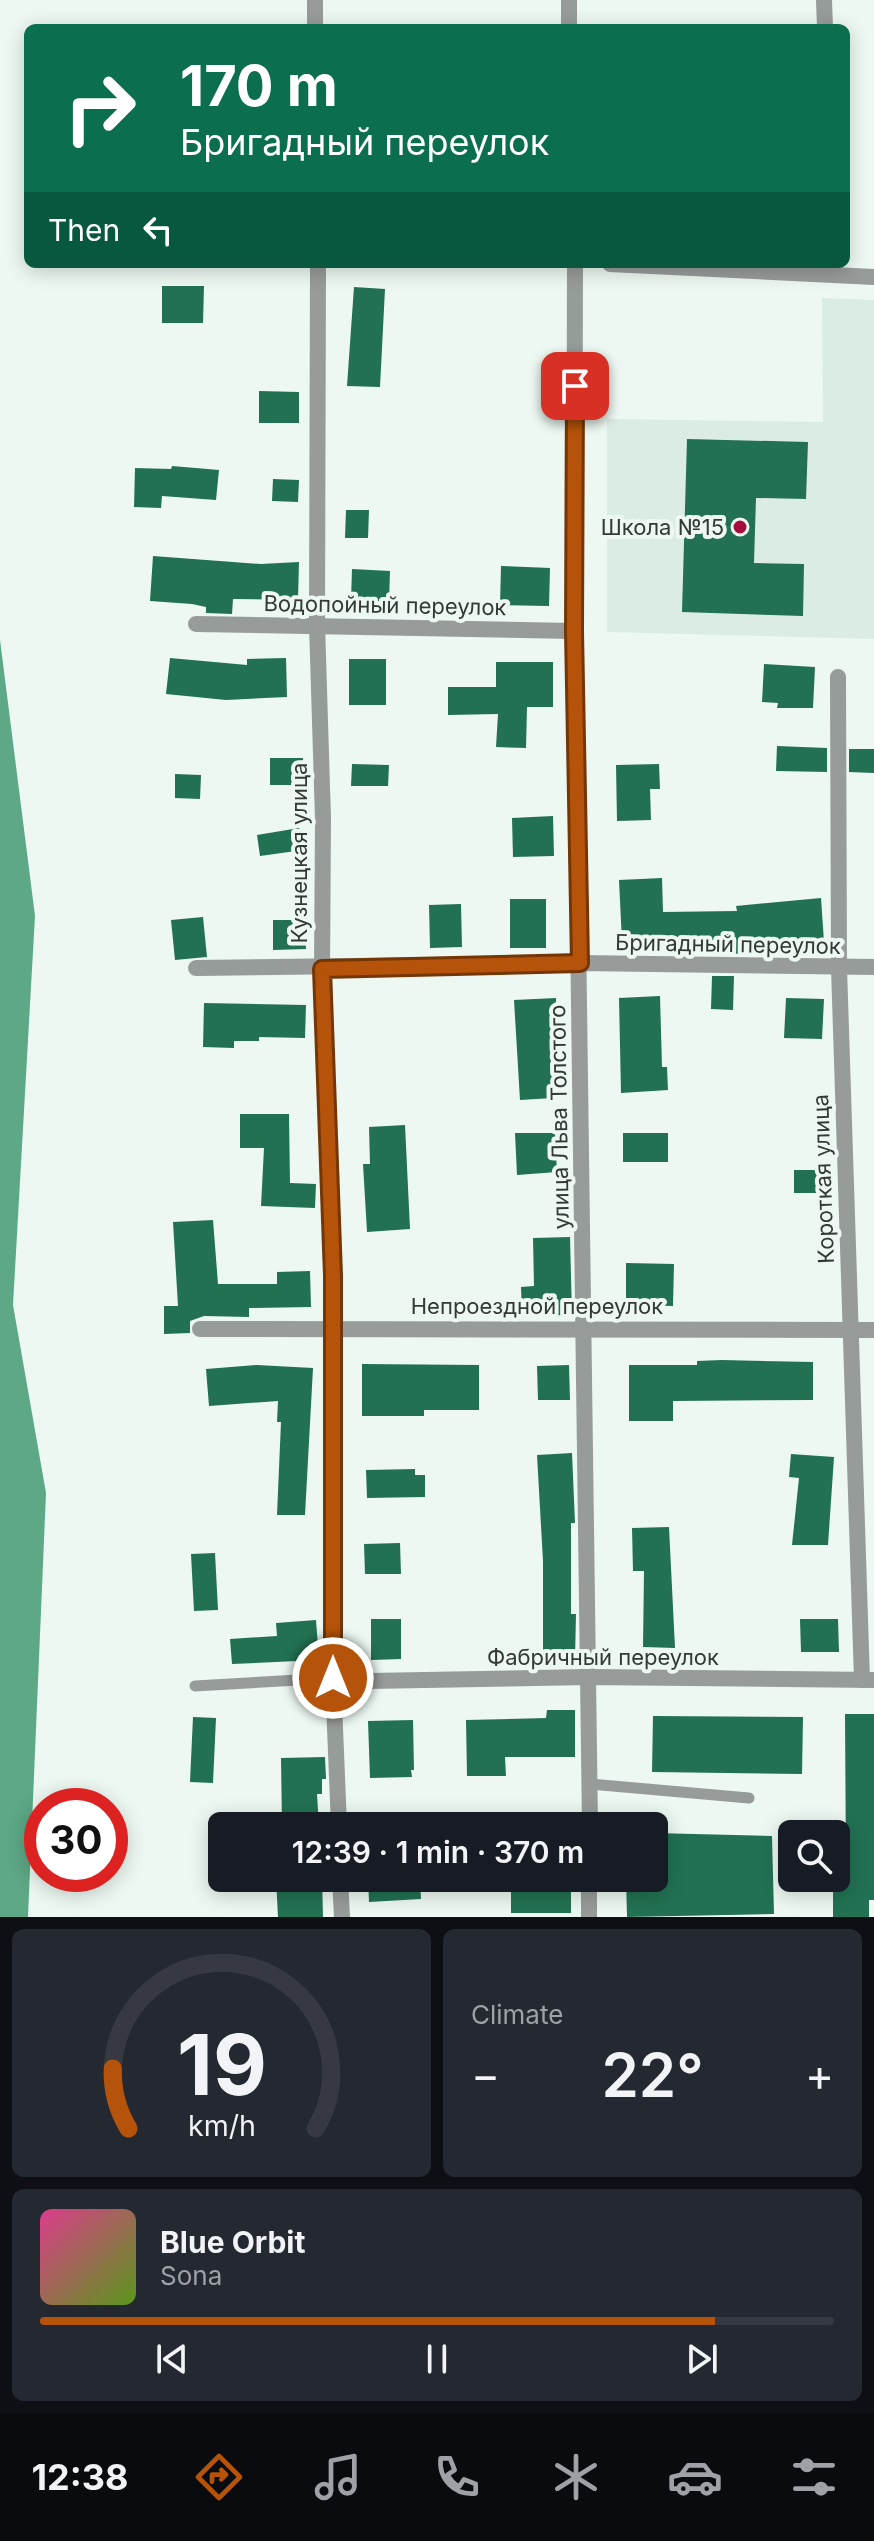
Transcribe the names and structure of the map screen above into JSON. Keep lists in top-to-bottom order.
{
  "streets": {
    "street": [
      "Водопойный переулок",
      "Кузнецкая улица",
      "Бригадный переулок",
      "улица Льва Толстого",
      "Короткая улица",
      "Непроездной переулок",
      "Фабричный переулок"
    ]
  },
  "crossings": [
    ["Водопойный переулок", "Кузнецкая улица"],
    ["Водопойный переулок", "улица Льва Толстого"],
    ["Кузнецкая улица", "Бригадный переулок"],
    ["Кузнецкая улица", "Непроездной переулок"],
    ["Кузнецкая улица", "Фабричный переулок"],
    ["Бригадный переулок", "улица Льва Толстого"],
    ["Бригадный переулок", "Короткая улица"],
    ["улица Льва Толстого", "Непроездной переулок"],
    ["улица Льва Толстого", "Фабричный переулок"],
    ["Короткая улица", "Непроездной переулок"],
    ["Короткая улица", "Фабричный переулок"]
  ],
  "places": ["Школа №15"],
  "page": {
    "turn": ["170 m", "Бригадный переулок"],
    "then": "Then",
    "limit": "30",
    "trip": "12:39 · 1 min · 370 m",
    "tile": "Climate",
    "heat": ["−", "22°", "+"],
    "song": ["Blue Orbit", "Sona"],
    "tabs": "12:38",
    "gauge": ["19", "km/h"]
  }
}
